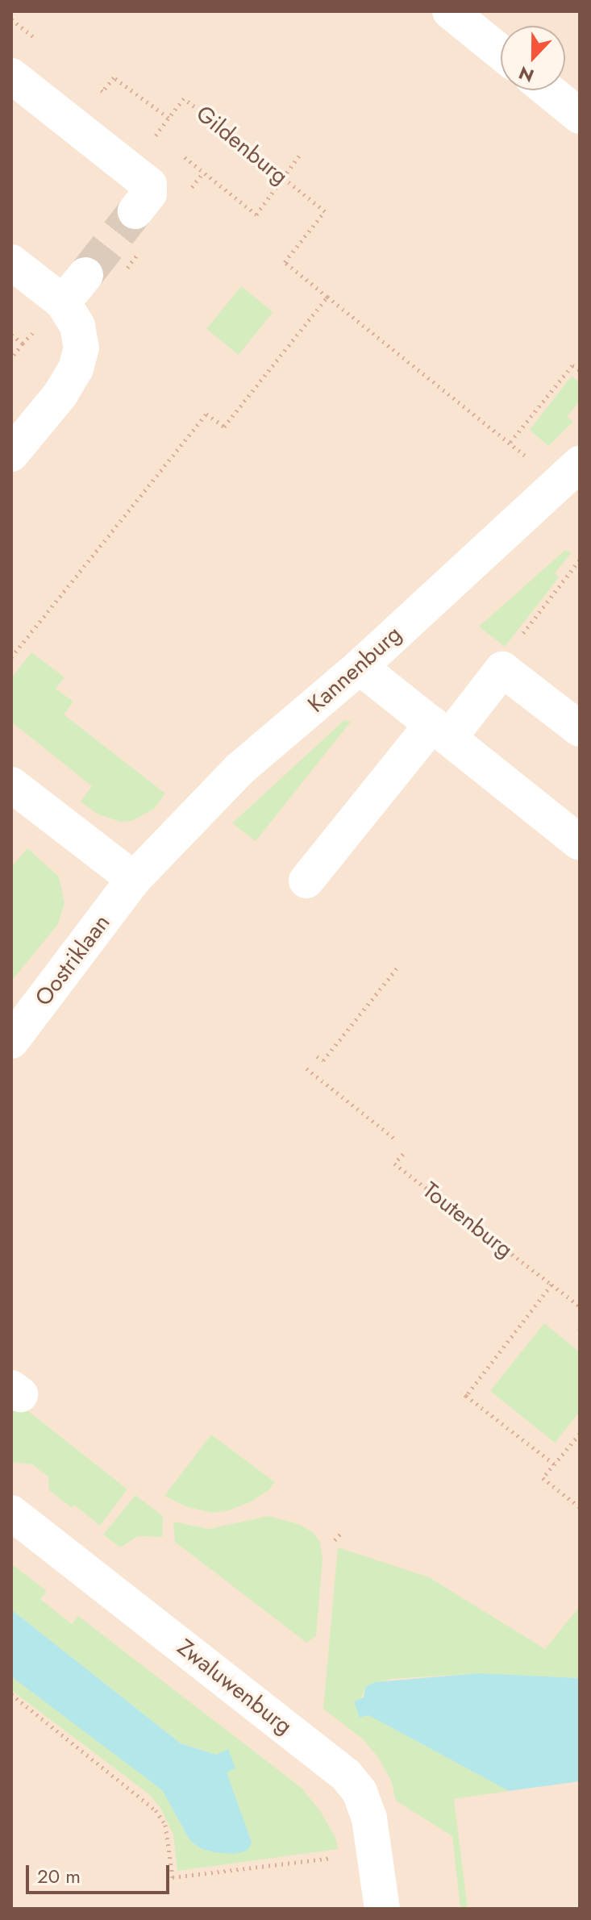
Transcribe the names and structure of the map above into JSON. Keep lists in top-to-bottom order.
{
  "streets": {
    "street": ["Kannenburg", "Oostriklaan", "Zwaluwenburg"],
    "path": ["Gildenburg", "Toutenburg"]
  },
  "crossings": [
    ["Gildenburg", "Kannenburg"],
    ["Kannenburg", "Oostriklaan"]
  ],
  "scale_bar": "20 m",
  "north": "bottom"
}
